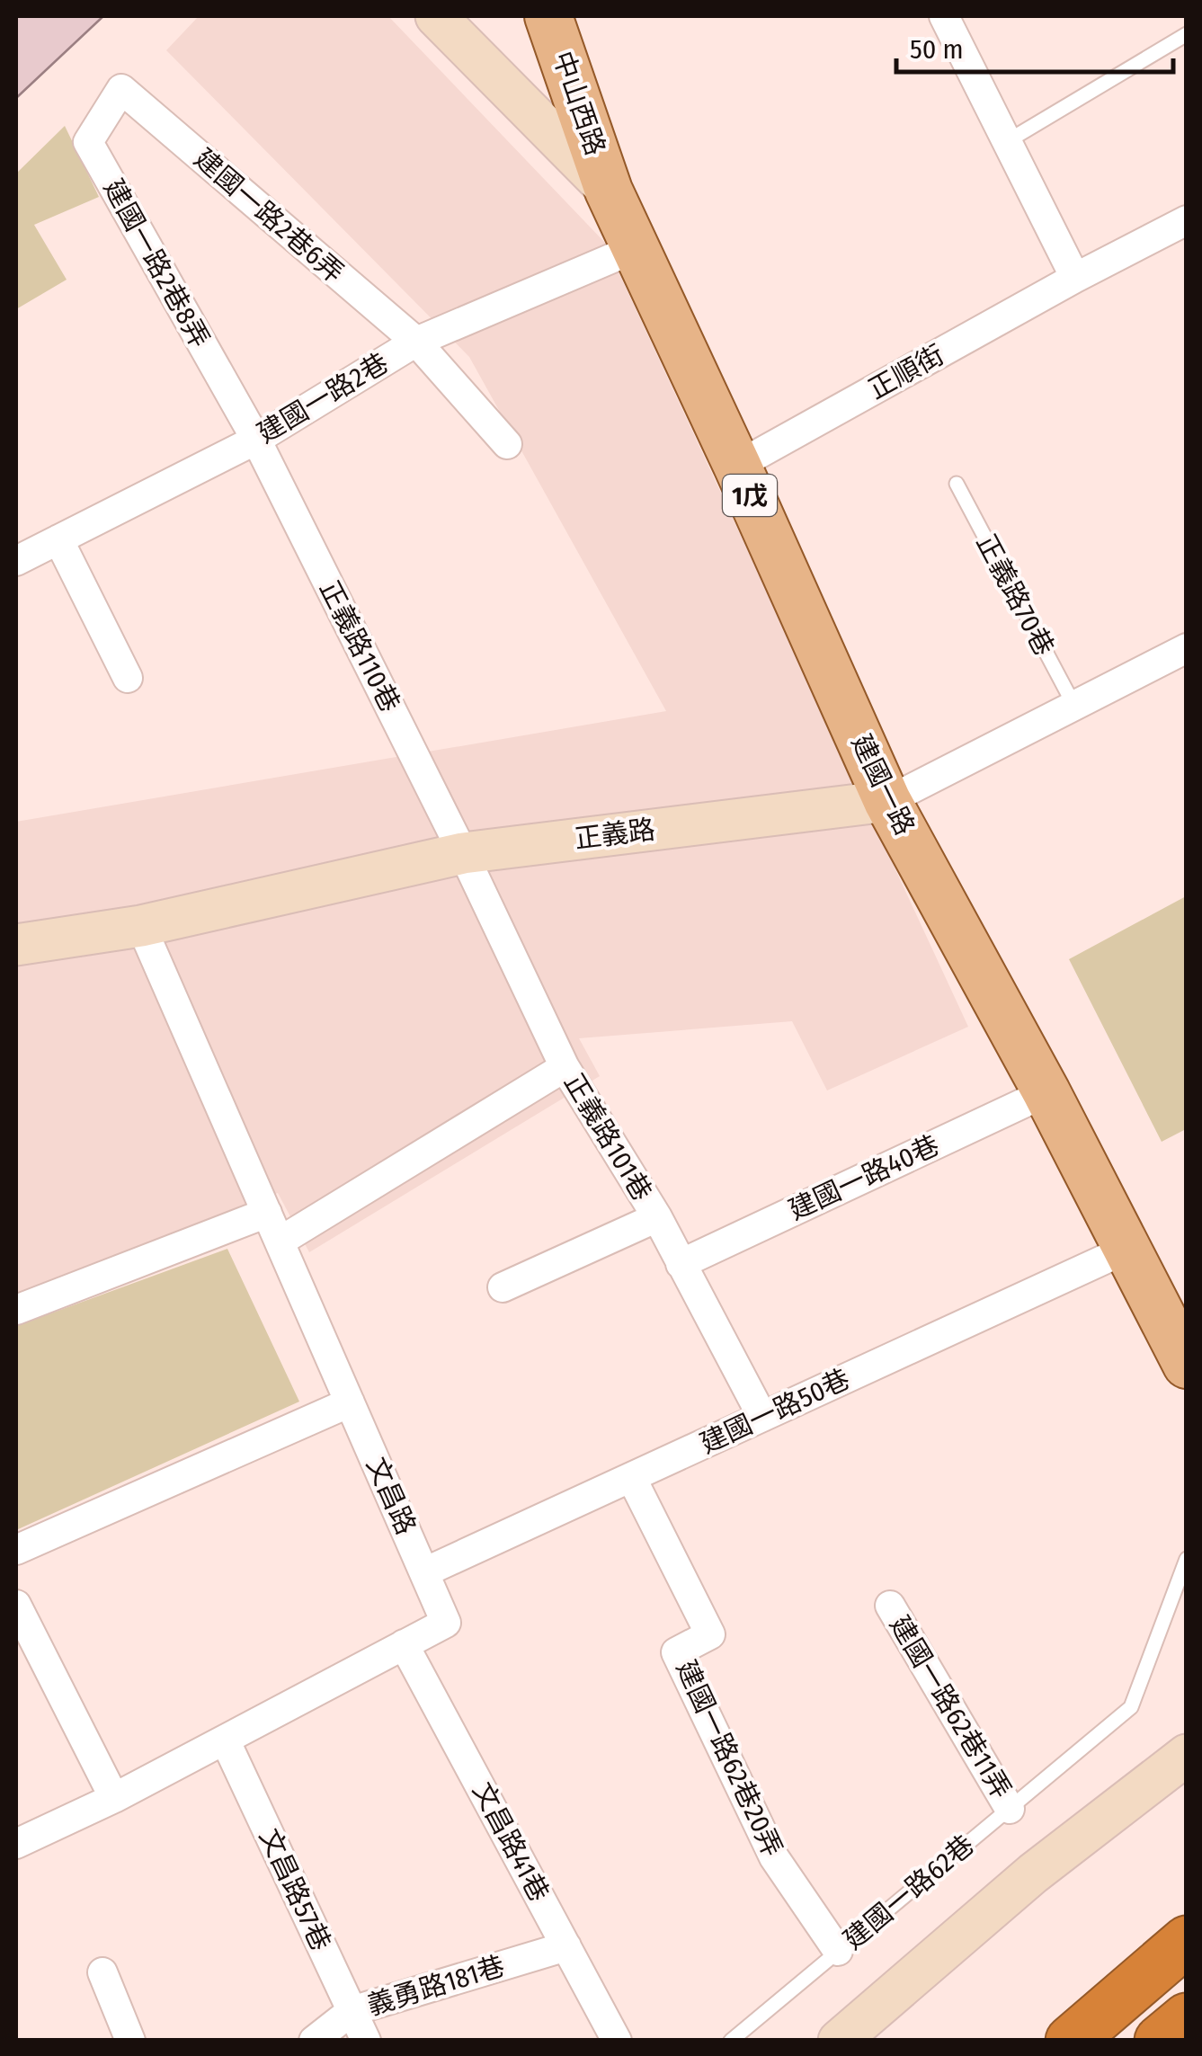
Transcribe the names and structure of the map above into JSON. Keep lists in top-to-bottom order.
{
  "streets": {
    "main road": ["中山西路", "1戊", "建國一路"],
    "street": [
      "建國一路2巷6弄",
      "建國一路2巷8弄",
      "正順街",
      "建國一路2巷",
      "正義路110巷",
      "正義路",
      "正義路101巷",
      "建國一路40巷",
      "建國一路50巷",
      "文昌路",
      "建國一路62巷11弄",
      "建國一路62巷20弄",
      "文昌路41巷",
      "文昌路57巷",
      "義勇路181巷"
    ],
    "lane": ["正義路70巷", "建國一路62巷"]
  },
  "crossings": [
    ["中山西路", "建國一路"],
    ["建國一路2巷6弄", "建國一路2巷8弄"],
    ["建國一路2巷6弄", "建國一路2巷"],
    ["建國一路2巷8弄", "建國一路2巷"],
    ["建國一路2巷8弄", "正義路110巷"],
    ["正順街", "建國一路"],
    ["建國一路2巷", "正義路110巷"],
    ["建國一路2巷", "建國一路"],
    ["正義路70巷", "正義路"],
    ["正義路110巷", "正義路"],
    ["正義路110巷", "正義路101巷"],
    ["建國一路", "正義路"],
    ["建國一路", "建國一路40巷"],
    ["建國一路", "建國一路50巷"],
    ["正義路", "正義路101巷"],
    ["正義路", "文昌路"],
    ["正義路101巷", "建國一路40巷"],
    ["正義路101巷", "建國一路50巷"],
    ["建國一路50巷", "文昌路"],
    ["建國一路50巷", "建國一路62巷20弄"],
    ["文昌路", "文昌路41巷"],
    ["文昌路", "文昌路57巷"],
    ["建國一路62巷11弄", "建國一路62巷"],
    ["建國一路62巷20弄", "建國一路62巷"],
    ["文昌路41巷", "義勇路181巷"],
    ["文昌路57巷", "義勇路181巷"]
  ],
  "scale_bar": "50 m"
}
